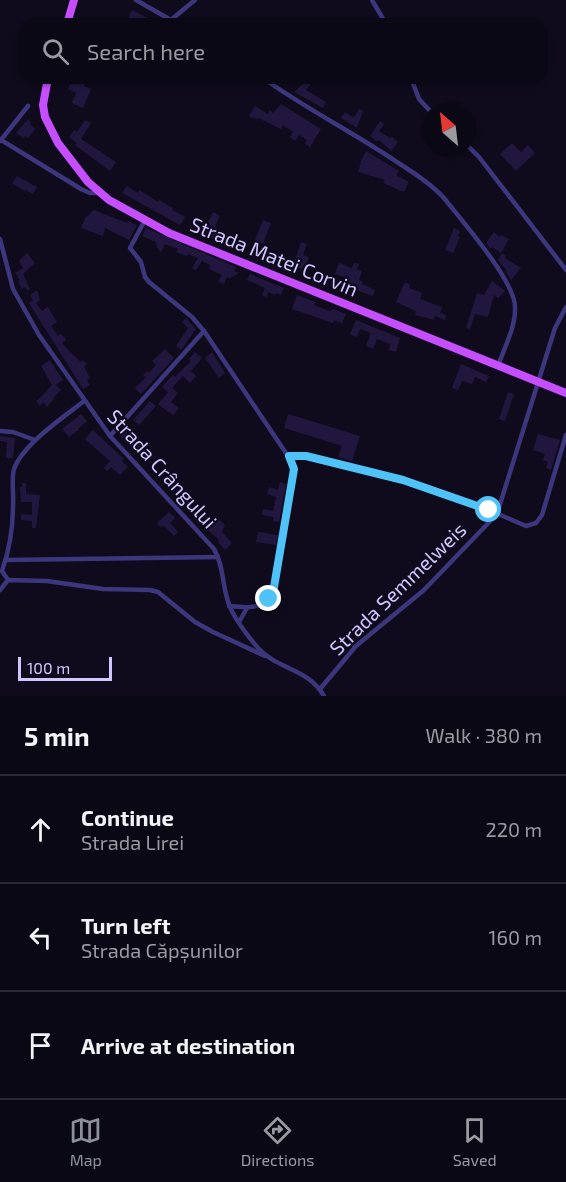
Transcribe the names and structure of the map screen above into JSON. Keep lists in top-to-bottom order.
{
  "streets": {
    "main road": ["Strada Matei Corvin"],
    "street": ["Strada Crângului", "Strada Semmelweis"]
  },
  "crossings": [
    ["Strada Matei Corvin", "Strada Semmelweis"],
    ["Strada Crângului", "Strada Semmelweis"]
  ],
  "scale_bar": "100 m",
  "north": "top left",
  "page": {
    "search": "Search here",
    "scale": "100 m",
    "heading": ["5 min", "Walk · 380 m"],
    "list": [
      ["Continue", "Strada Lirei", "220 m"],
      ["Turn left", "Strada Căpșunilor", "160 m"],
      "Arrive at destination"
    ],
    "nav": ["Map", "Directions", "Saved"]
  }
}
